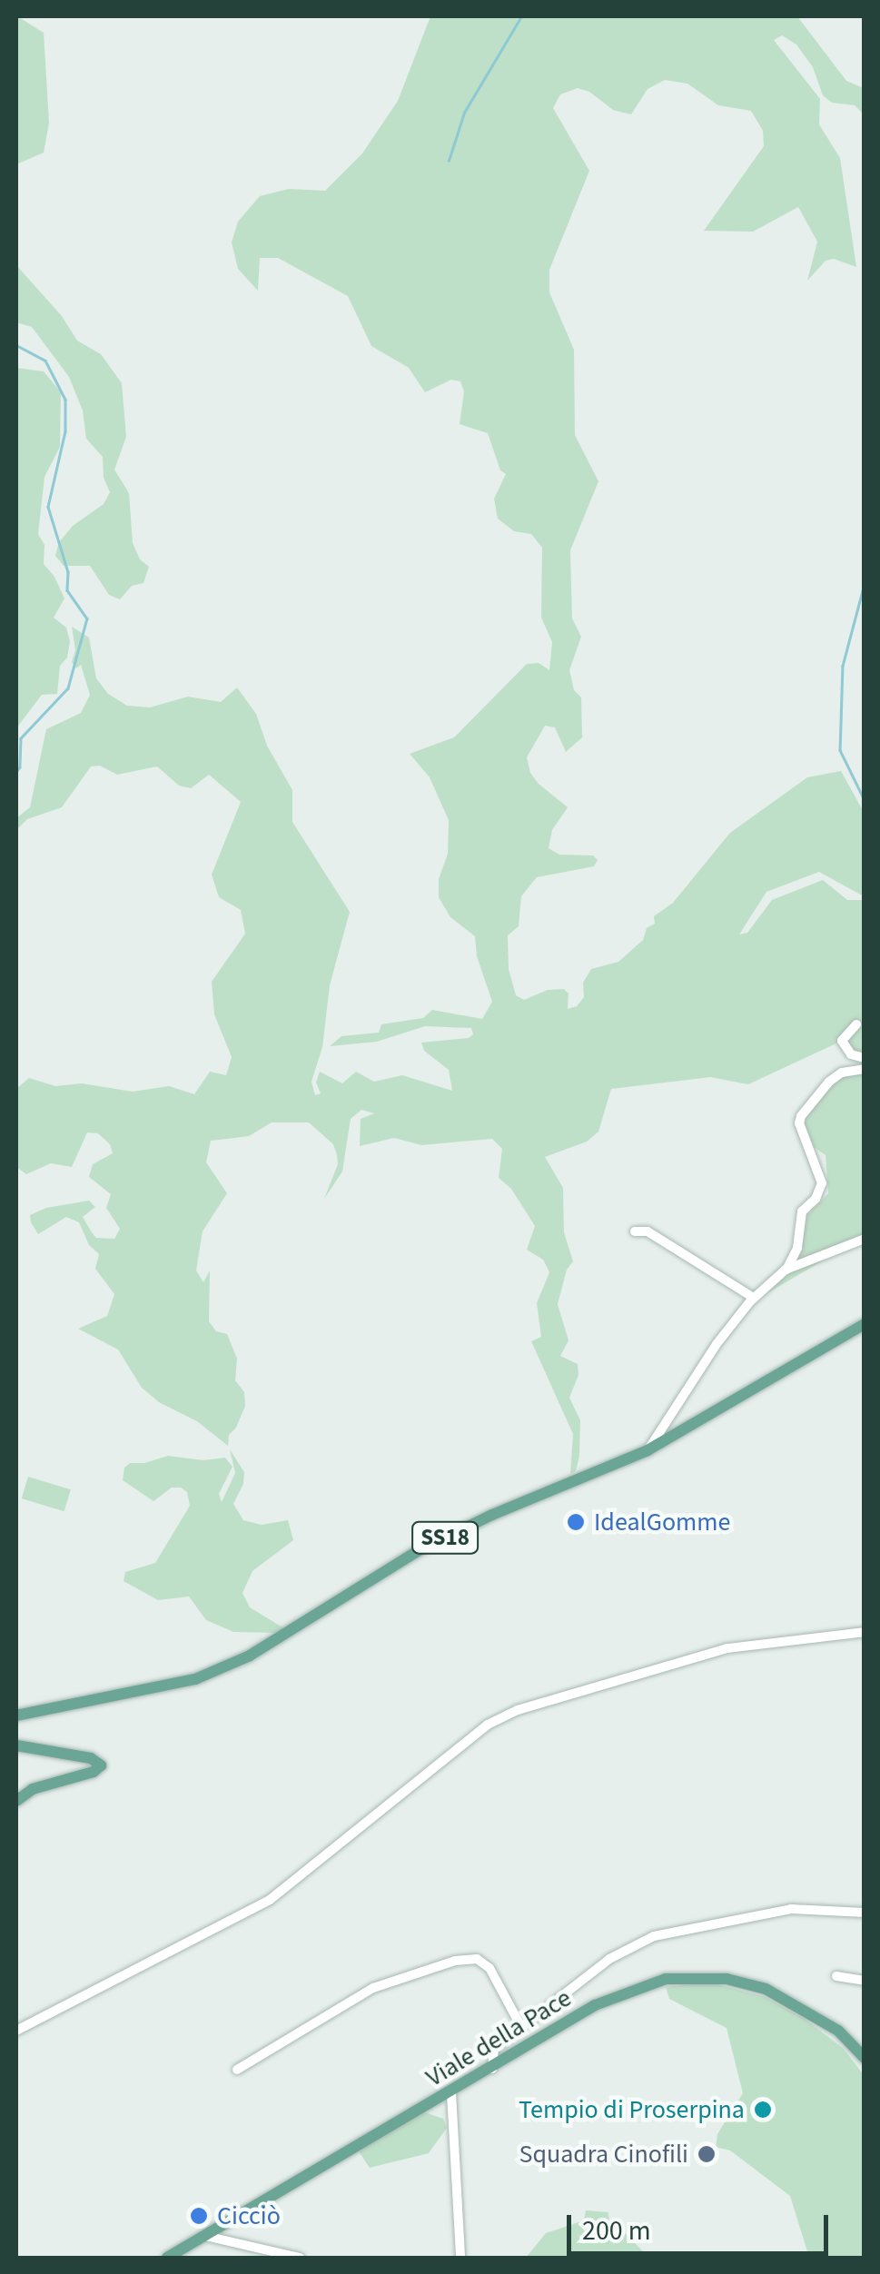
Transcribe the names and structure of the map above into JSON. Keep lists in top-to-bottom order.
{
  "streets": {
    "main road": ["SS18", "Viale della Pace"]
  },
  "places": [
    "IdealGomme",
    "Tempio di Proserpina",
    "Squadra Cinofili",
    "Cicciò"
  ],
  "scale_bar": "200 m"
}
